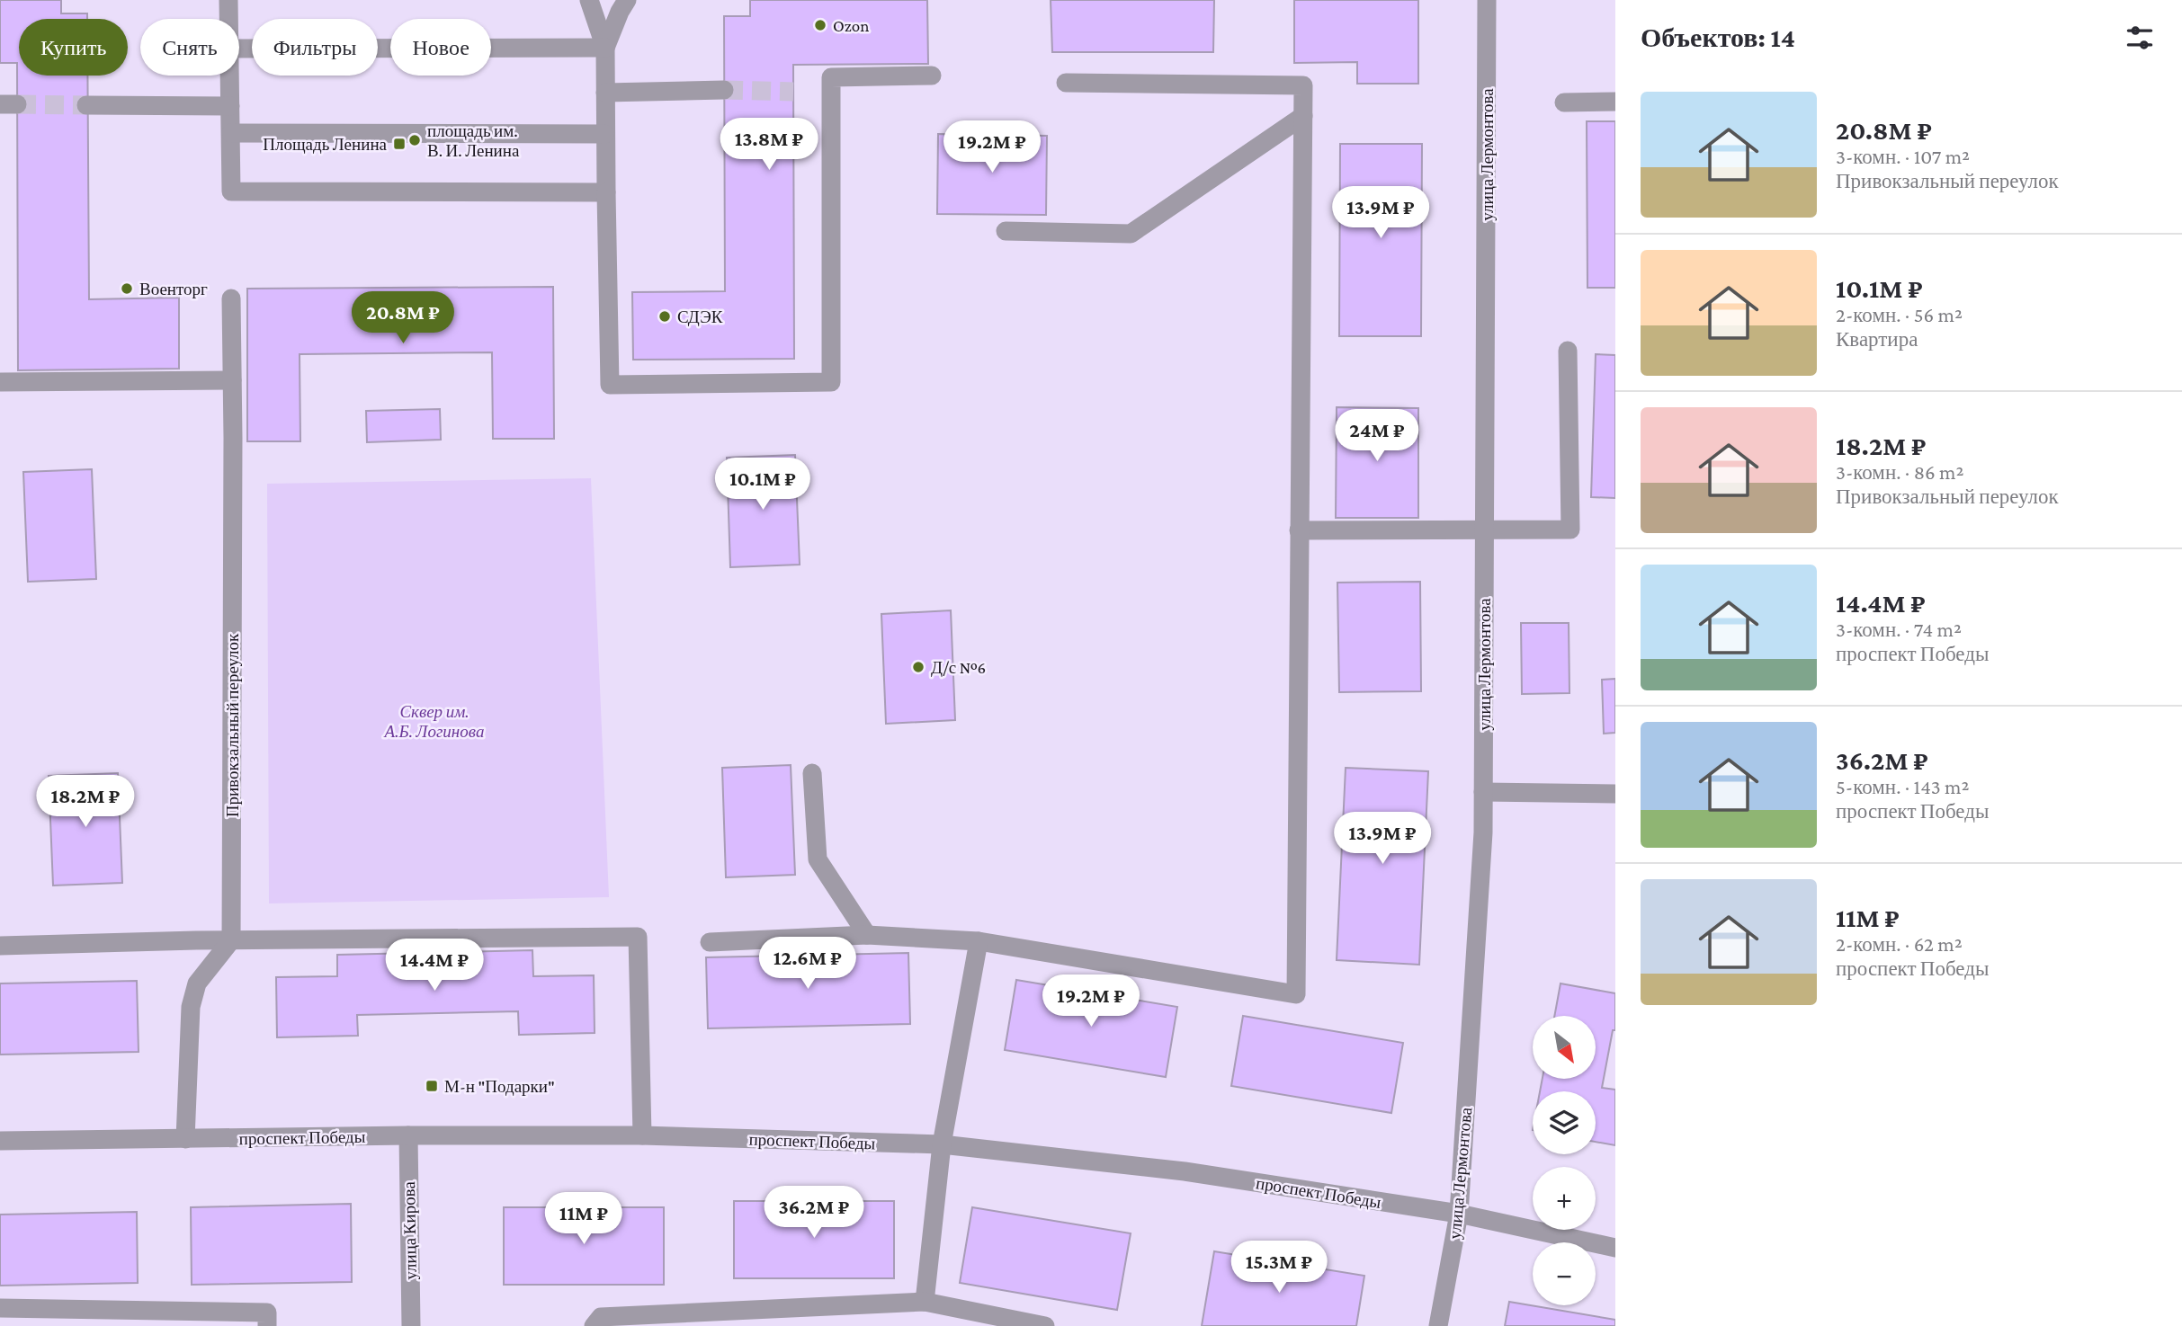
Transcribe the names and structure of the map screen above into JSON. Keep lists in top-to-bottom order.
{
  "streets": {
    "street": [
      "улица Лермонтова",
      "Привокзальный переулок",
      "проспект Победы",
      "улица Кирова"
    ]
  },
  "crossings": [
    ["улица Лермонтова", "проспект Победы"],
    ["проспект Победы", "улица Кирова"]
  ],
  "parks": ["Сквер им. А.Б. Логинова"],
  "places": {
    "other": [
      "Ozon",
      "площадь им. В. И. Ленина",
      "Военторг",
      "СДЭК",
      "Д/с №6"
    ],
    "transit": ["Площадь Ленина", "М-н \"Подарки\""]
  },
  "north": "bottom right",
  "page": {
    "heading": "Объектов: 14",
    "chip": [
      "Купить",
      "Снять",
      "Фильтры",
      "Новое"
    ],
    "list": [
      {
        "name": "20.8M ₽",
        "note": "3-комн. · 107 m² · Привокзальный переулок"
      },
      {
        "name": "10.1M ₽",
        "note": "2-комн. · 56 m² · Квартира"
      },
      {
        "name": "18.2M ₽",
        "note": "3-комн. · 86 m² · Привокзальный переулок"
      },
      {
        "name": "14.4M ₽",
        "note": "3-комн. · 74 m² · проспект Победы"
      },
      {
        "name": "36.2M ₽",
        "note": "5-комн. · 143 m² · проспект Победы"
      },
      {
        "name": "11M ₽",
        "note": "2-комн. · 62 m² · проспект Победы"
      }
    ],
    "price": [
      "13.8M ₽",
      "19.2M ₽",
      "13.9M ₽",
      "20.8M ₽",
      "24M ₽",
      "10.1M ₽",
      "18.2M ₽",
      "13.9M ₽",
      "12.6M ₽",
      "14.4M ₽",
      "19.2M ₽",
      "36.2M ₽",
      "11M ₽",
      "15.3M ₽"
    ],
    "map_buttons": ["+", "−"]
  }
}
